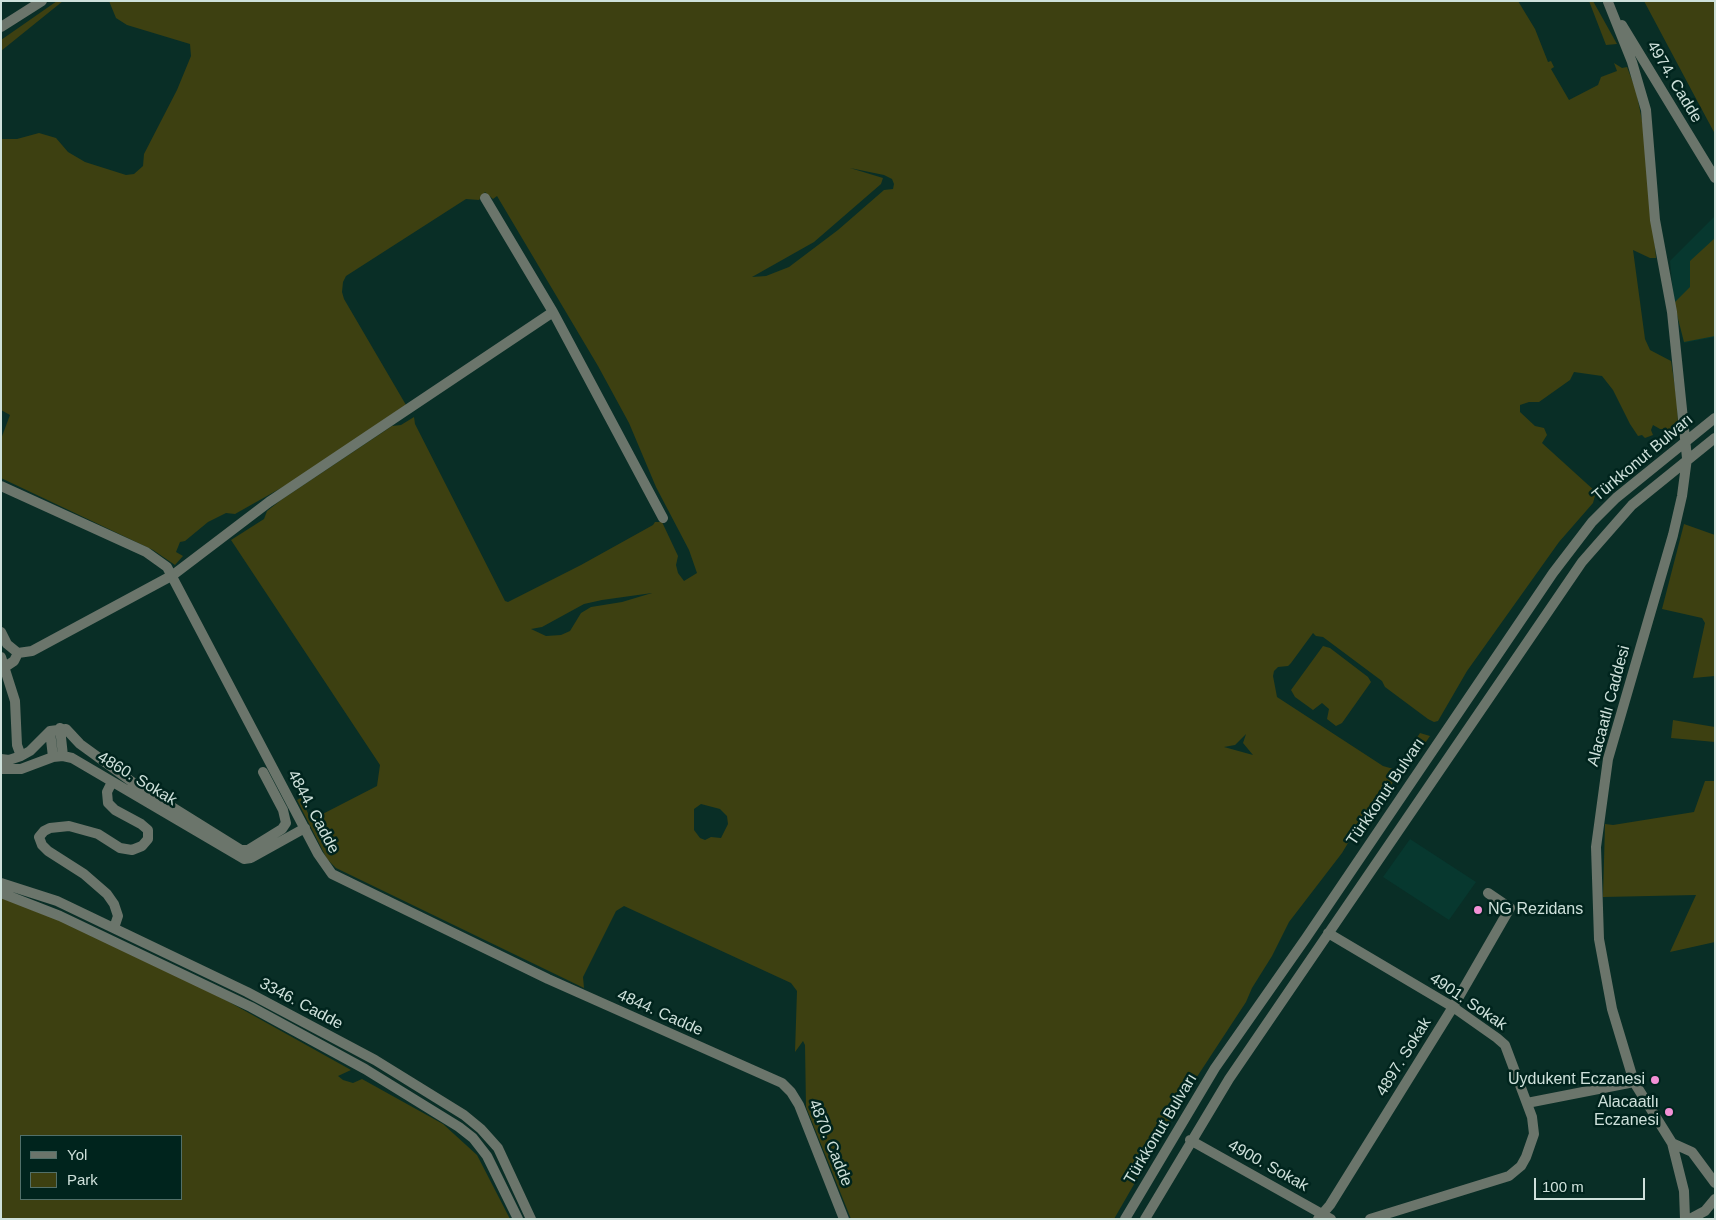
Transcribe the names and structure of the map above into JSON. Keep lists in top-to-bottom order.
{
  "streets": {
    "street": [
      "4974. Cadde",
      "Türkkonut Bulvarı",
      "Alacaatlı Caddesi",
      "4860. Sokak",
      "4844. Cadde",
      "4901. Sokak",
      "3346. Cadde",
      "4897. Sokak",
      "4870. Cadde",
      "4900. Sokak"
    ]
  },
  "crossings": [
    ["4974. Cadde", "Alacaatlı Caddesi"],
    ["Türkkonut Bulvarı", "Alacaatlı Caddesi"],
    ["Türkkonut Bulvarı", "4901. Sokak"],
    ["Türkkonut Bulvarı", "4900. Sokak"],
    ["4860. Sokak", "4844. Cadde"],
    ["4844. Cadde", "4870. Cadde"],
    ["4901. Sokak", "4897. Sokak"],
    ["4897. Sokak", "4900. Sokak"]
  ],
  "places": ["NG Rezidans", "Uydukent Eczanesi", "Alacaatlı Eczanesi"],
  "legend": ["Yol", "Park"],
  "scale_bar": "100 m"
}
